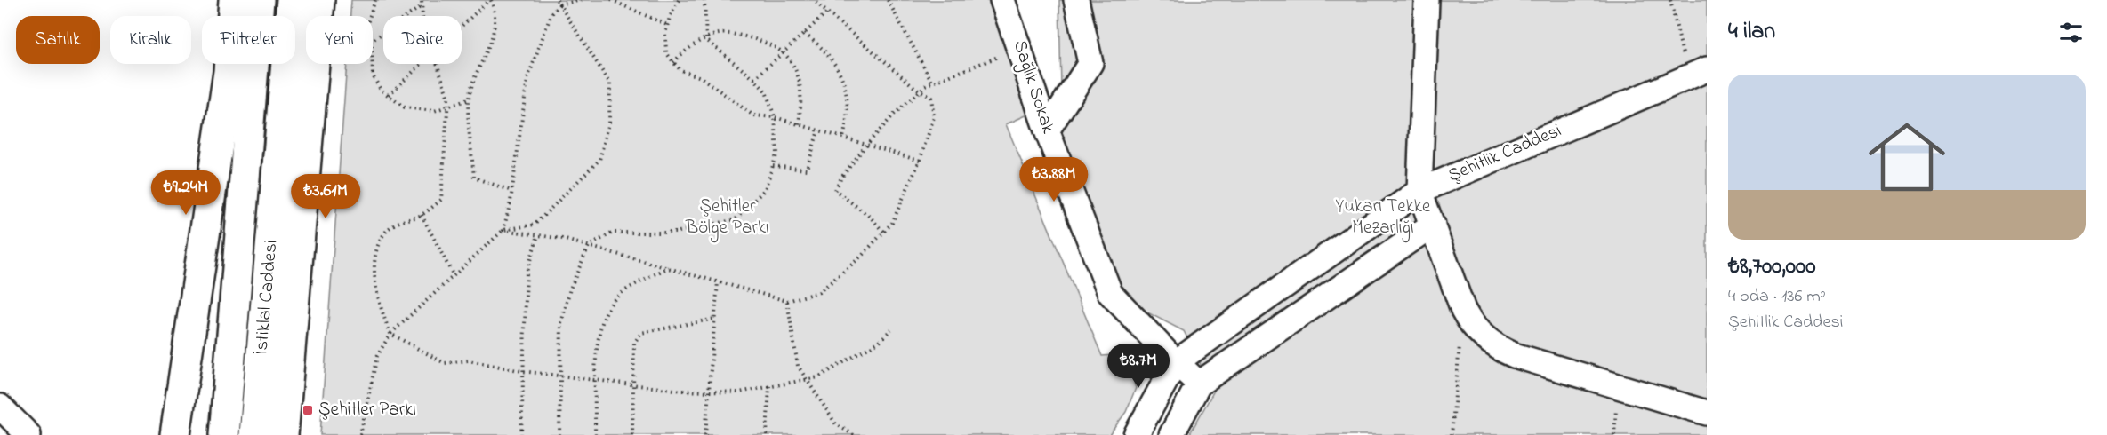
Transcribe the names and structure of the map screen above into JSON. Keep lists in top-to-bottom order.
{
  "streets": {
    "main road": ["İstiklal Caddesi"],
    "street": ["Sağlık Sokak", "Şehitlik Caddesi"]
  },
  "crossings": [
    ["Sağlık Sokak", "Şehitlik Caddesi"]
  ],
  "parks": ["Şehitler Bölge Parkı", "Yukarı Tekke Mezarlığı"],
  "places": {
    "transit": ["Şehitler Parkı"]
  },
  "page": {
    "heading": "4 ilan",
    "chip": [
      "Satılık",
      "Kiralık",
      "Filtreler",
      "Yeni",
      "Daire"
    ],
    "list": [
      {
        "name": "₺8,700,000",
        "note": "4 oda · 136 m² · Şehitlik Caddesi"
      }
    ],
    "price": [
      "₺3.88M",
      "₺9.24M",
      "₺3.61M",
      "₺8.7M"
    ]
  }
}
